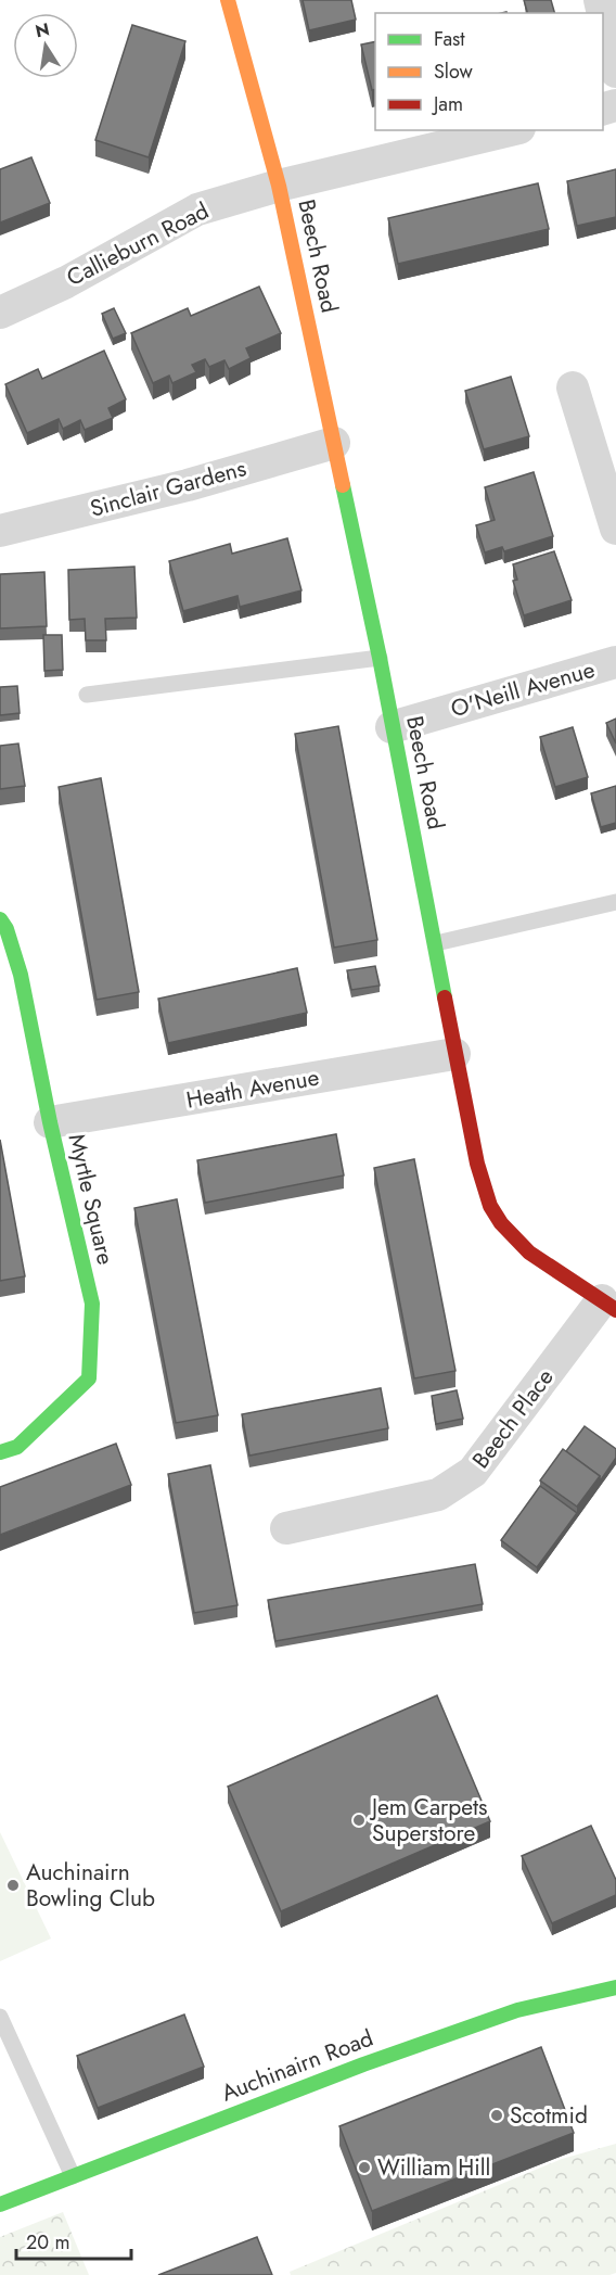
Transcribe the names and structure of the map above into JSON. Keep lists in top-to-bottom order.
{
  "streets": {
    "street": [
      "Callieburn Road",
      "Beech Road",
      "Sinclair Gardens",
      "O'Neill Avenue",
      "Heath Avenue",
      "Myrtle Square",
      "Beech Place",
      "Auchinairn Road"
    ]
  },
  "crossings": [
    ["Callieburn Road", "Beech Road"],
    ["Beech Road", "Sinclair Gardens"],
    ["Beech Road", "O'Neill Avenue"],
    ["Beech Road", "Heath Avenue"],
    ["Beech Road", "Beech Place"],
    ["Heath Avenue", "Myrtle Square"]
  ],
  "places": [
    "Jem Carpets Superstore",
    "Auchinairn Bowling Club",
    "Scotmid",
    "William Hill"
  ],
  "legend": ["Fast", "Slow", "Jam"],
  "scale_bar": "20 m",
  "north": "top"
}
